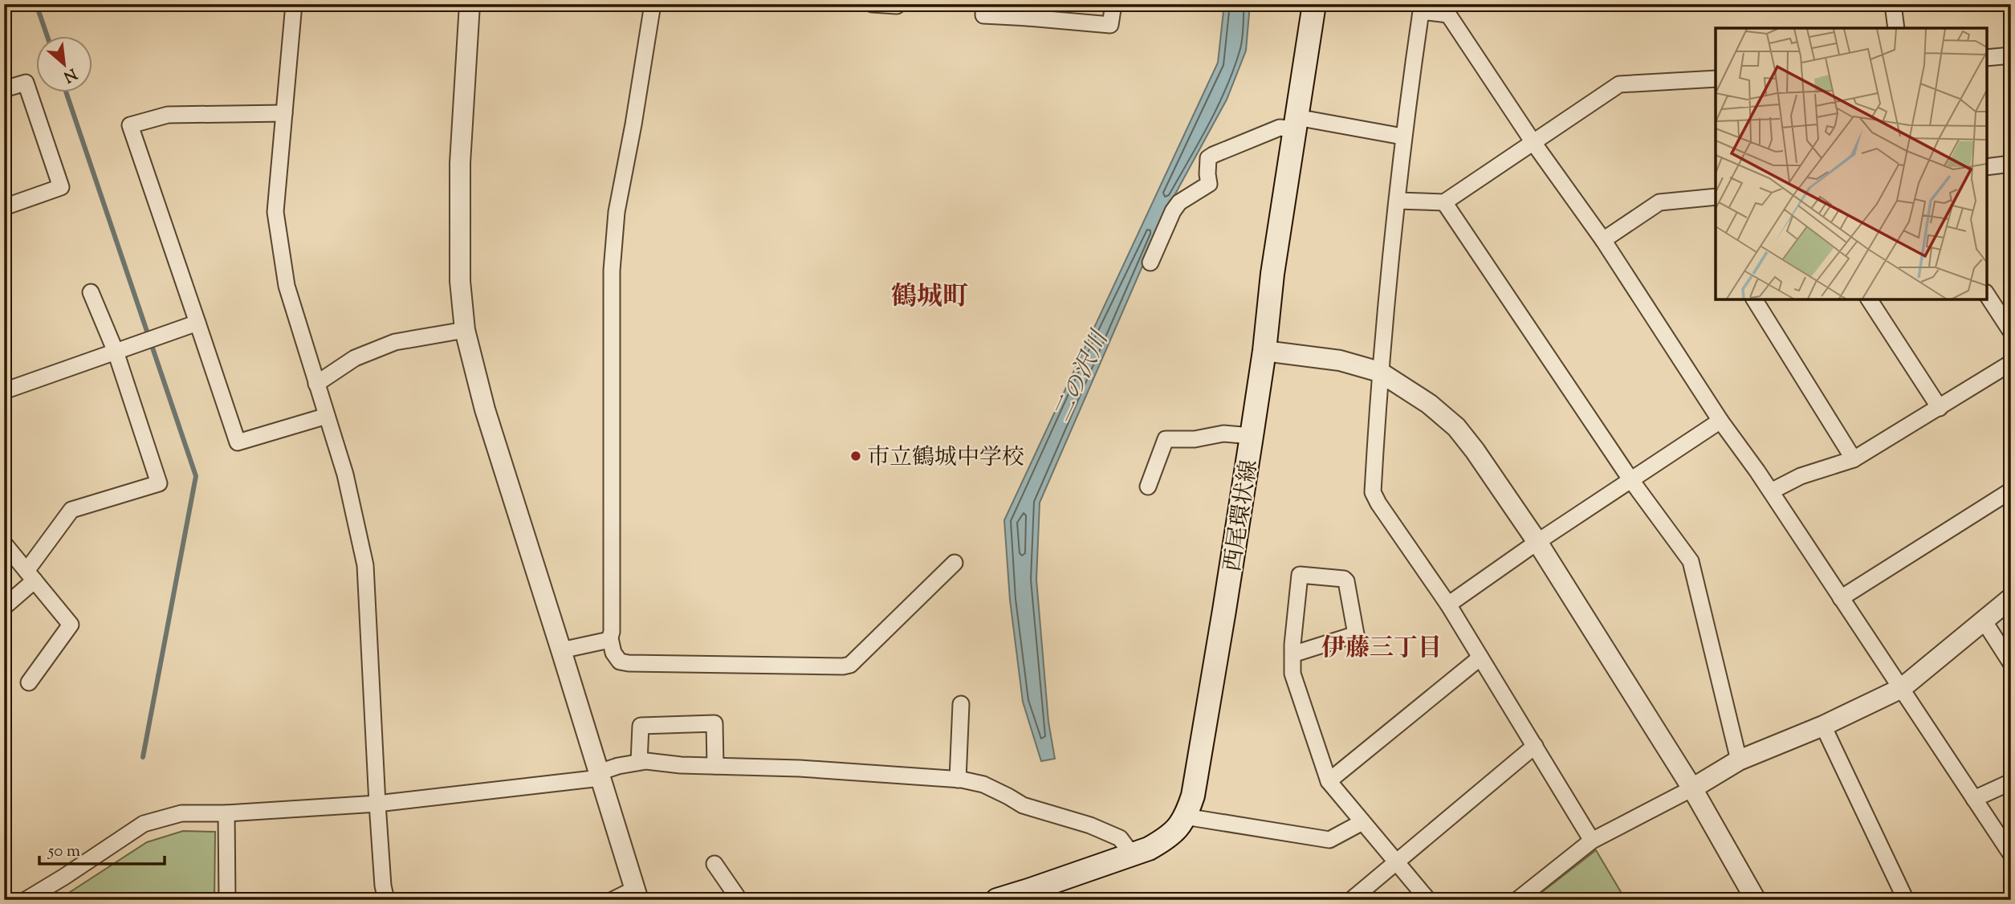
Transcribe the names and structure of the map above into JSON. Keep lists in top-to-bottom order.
{
  "streets": {
    "main road": ["西尾環状線"]
  },
  "districts": ["鶴城町", "伊藤三丁目"],
  "water": ["二の沢川"],
  "places": ["市立鶴城中学校"],
  "scale_bar": "50 m",
  "north": "bottom right"
}
